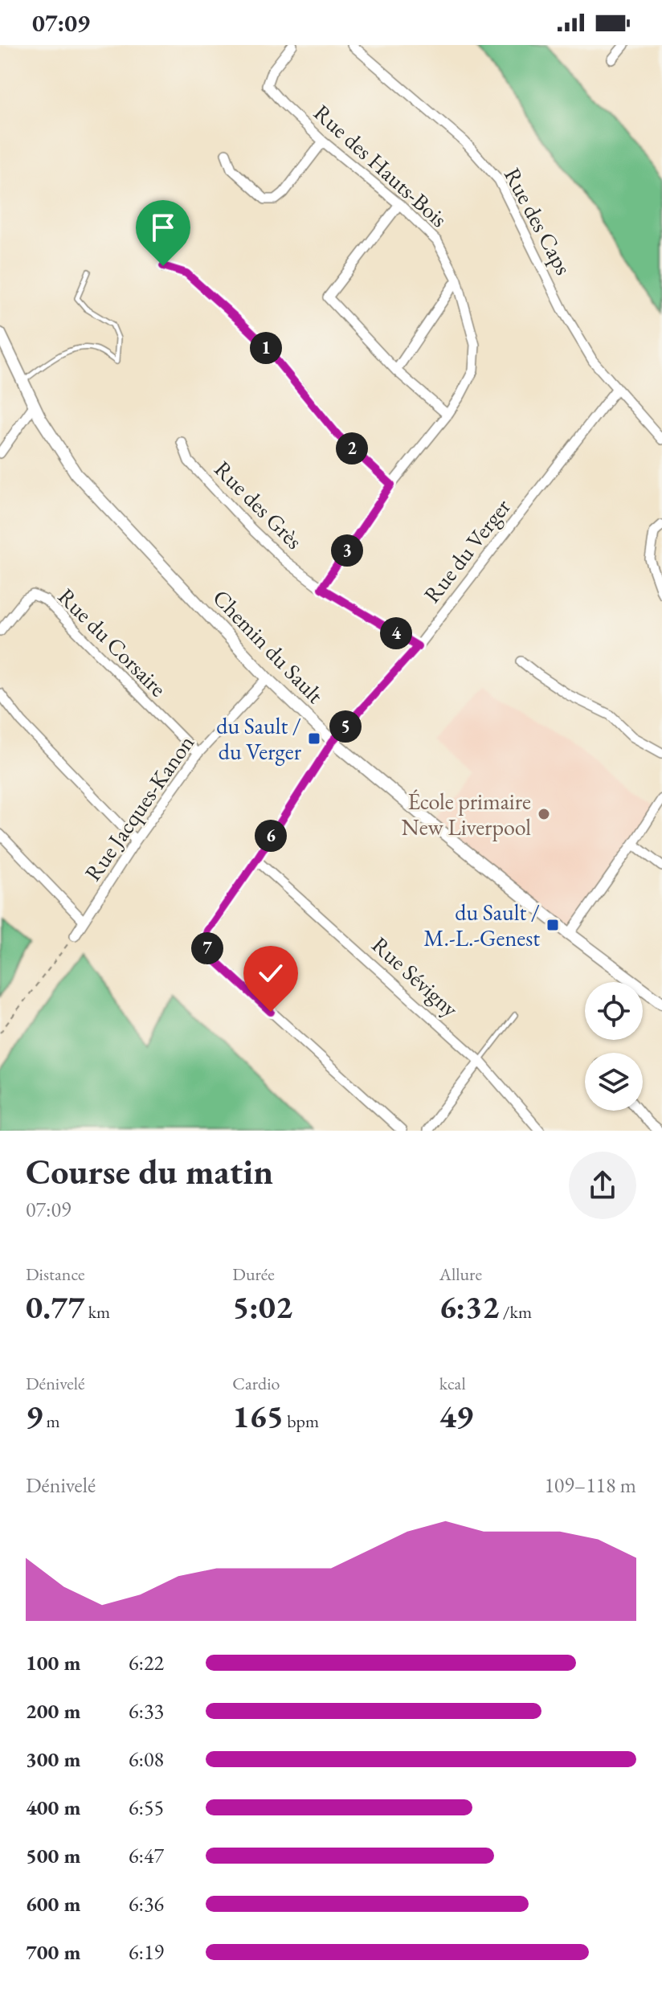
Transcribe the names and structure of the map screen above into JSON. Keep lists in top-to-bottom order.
{
  "streets": {
    "street": [
      "Rue des Hauts-Bois",
      "Rue des Caps",
      "Rue des Grès",
      "Rue du Verger",
      "Rue du Corsaire",
      "Chemin du Sault",
      "Rue Jacques-Kanon",
      "Rue Sévigny"
    ]
  },
  "crossings": [
    ["Rue des Hauts-Bois", "Rue des Grès"],
    ["Rue des Caps", "Rue du Verger"],
    ["Rue des Grès", "Rue du Verger"],
    ["Rue du Verger", "Chemin du Sault"],
    ["Rue du Verger", "Rue Sévigny"],
    ["Rue du Corsaire", "Rue Jacques-Kanon"],
    ["Chemin du Sault", "Rue Jacques-Kanon"]
  ],
  "places": {
    "transit": ["du Sault / du Verger", "du Sault / M.-L.-Genest"],
    "other": ["École primaire New Liverpool"]
  },
  "page": {
    "status": "07:09",
    "pins": [
      "1",
      "2",
      "3",
      "4",
      "5",
      "6",
      "7"
    ],
    "heading": ["Course du matin", "07:09"],
    "stats": [
      ["Distance", "0.77 km"],
      ["Durée", "5:02"],
      ["Allure", "6:32 /km"],
      ["Dénivelé", "9 m"],
      ["Cardio", "165 bpm"],
      ["kcal", "49"]
    ],
    "chart": ["Dénivelé", "109–118 m"],
    "list": [
      {
        "name": "100 m",
        "note": "6:22"
      },
      {
        "name": "200 m",
        "note": "6:33"
      },
      {
        "name": "300 m",
        "note": "6:08"
      },
      {
        "name": "400 m",
        "note": "6:55"
      },
      {
        "name": "500 m",
        "note": "6:47"
      },
      {
        "name": "600 m",
        "note": "6:36"
      },
      {
        "name": "700 m",
        "note": "6:19"
      }
    ]
  }
}
